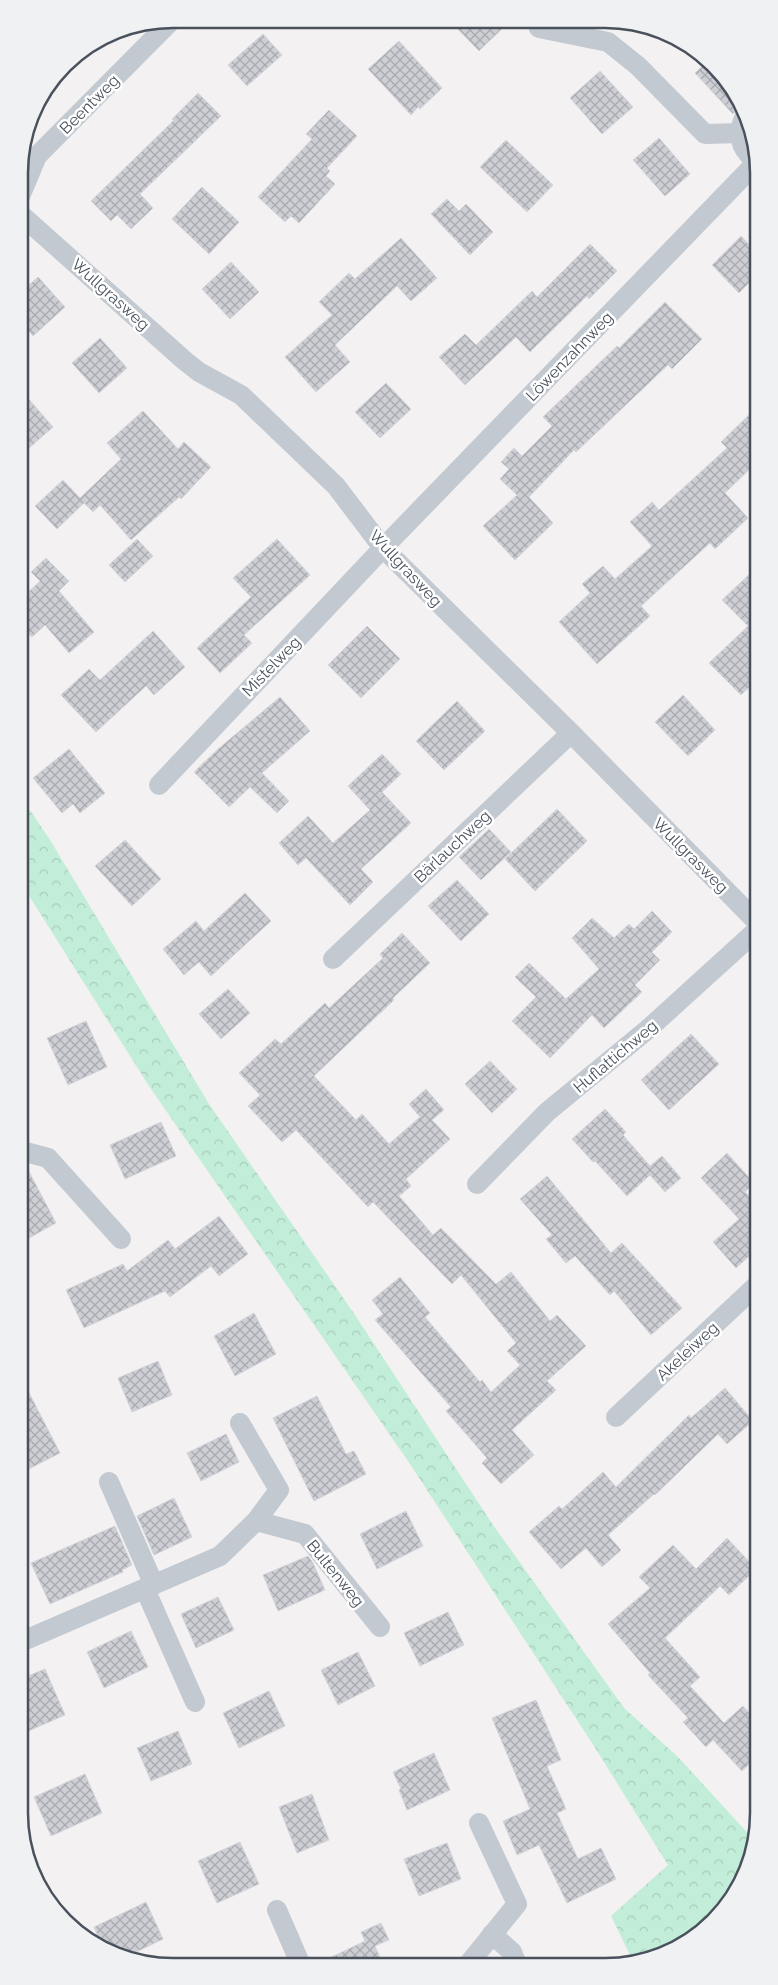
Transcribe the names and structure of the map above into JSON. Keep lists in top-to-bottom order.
{
  "streets": {
    "street": [
      "Beentweg",
      "Wullgrasweg",
      "Löwenzahnweg",
      "Mistelweg",
      "Bärlauchweg",
      "Huflattichweg",
      "Akeleiweg",
      "Bultenweg"
    ]
  },
  "crossings": [
    ["Wullgrasweg", "Löwenzahnweg"],
    ["Wullgrasweg", "Mistelweg"],
    ["Wullgrasweg", "Bärlauchweg"],
    ["Löwenzahnweg", "Mistelweg"]
  ]
}
